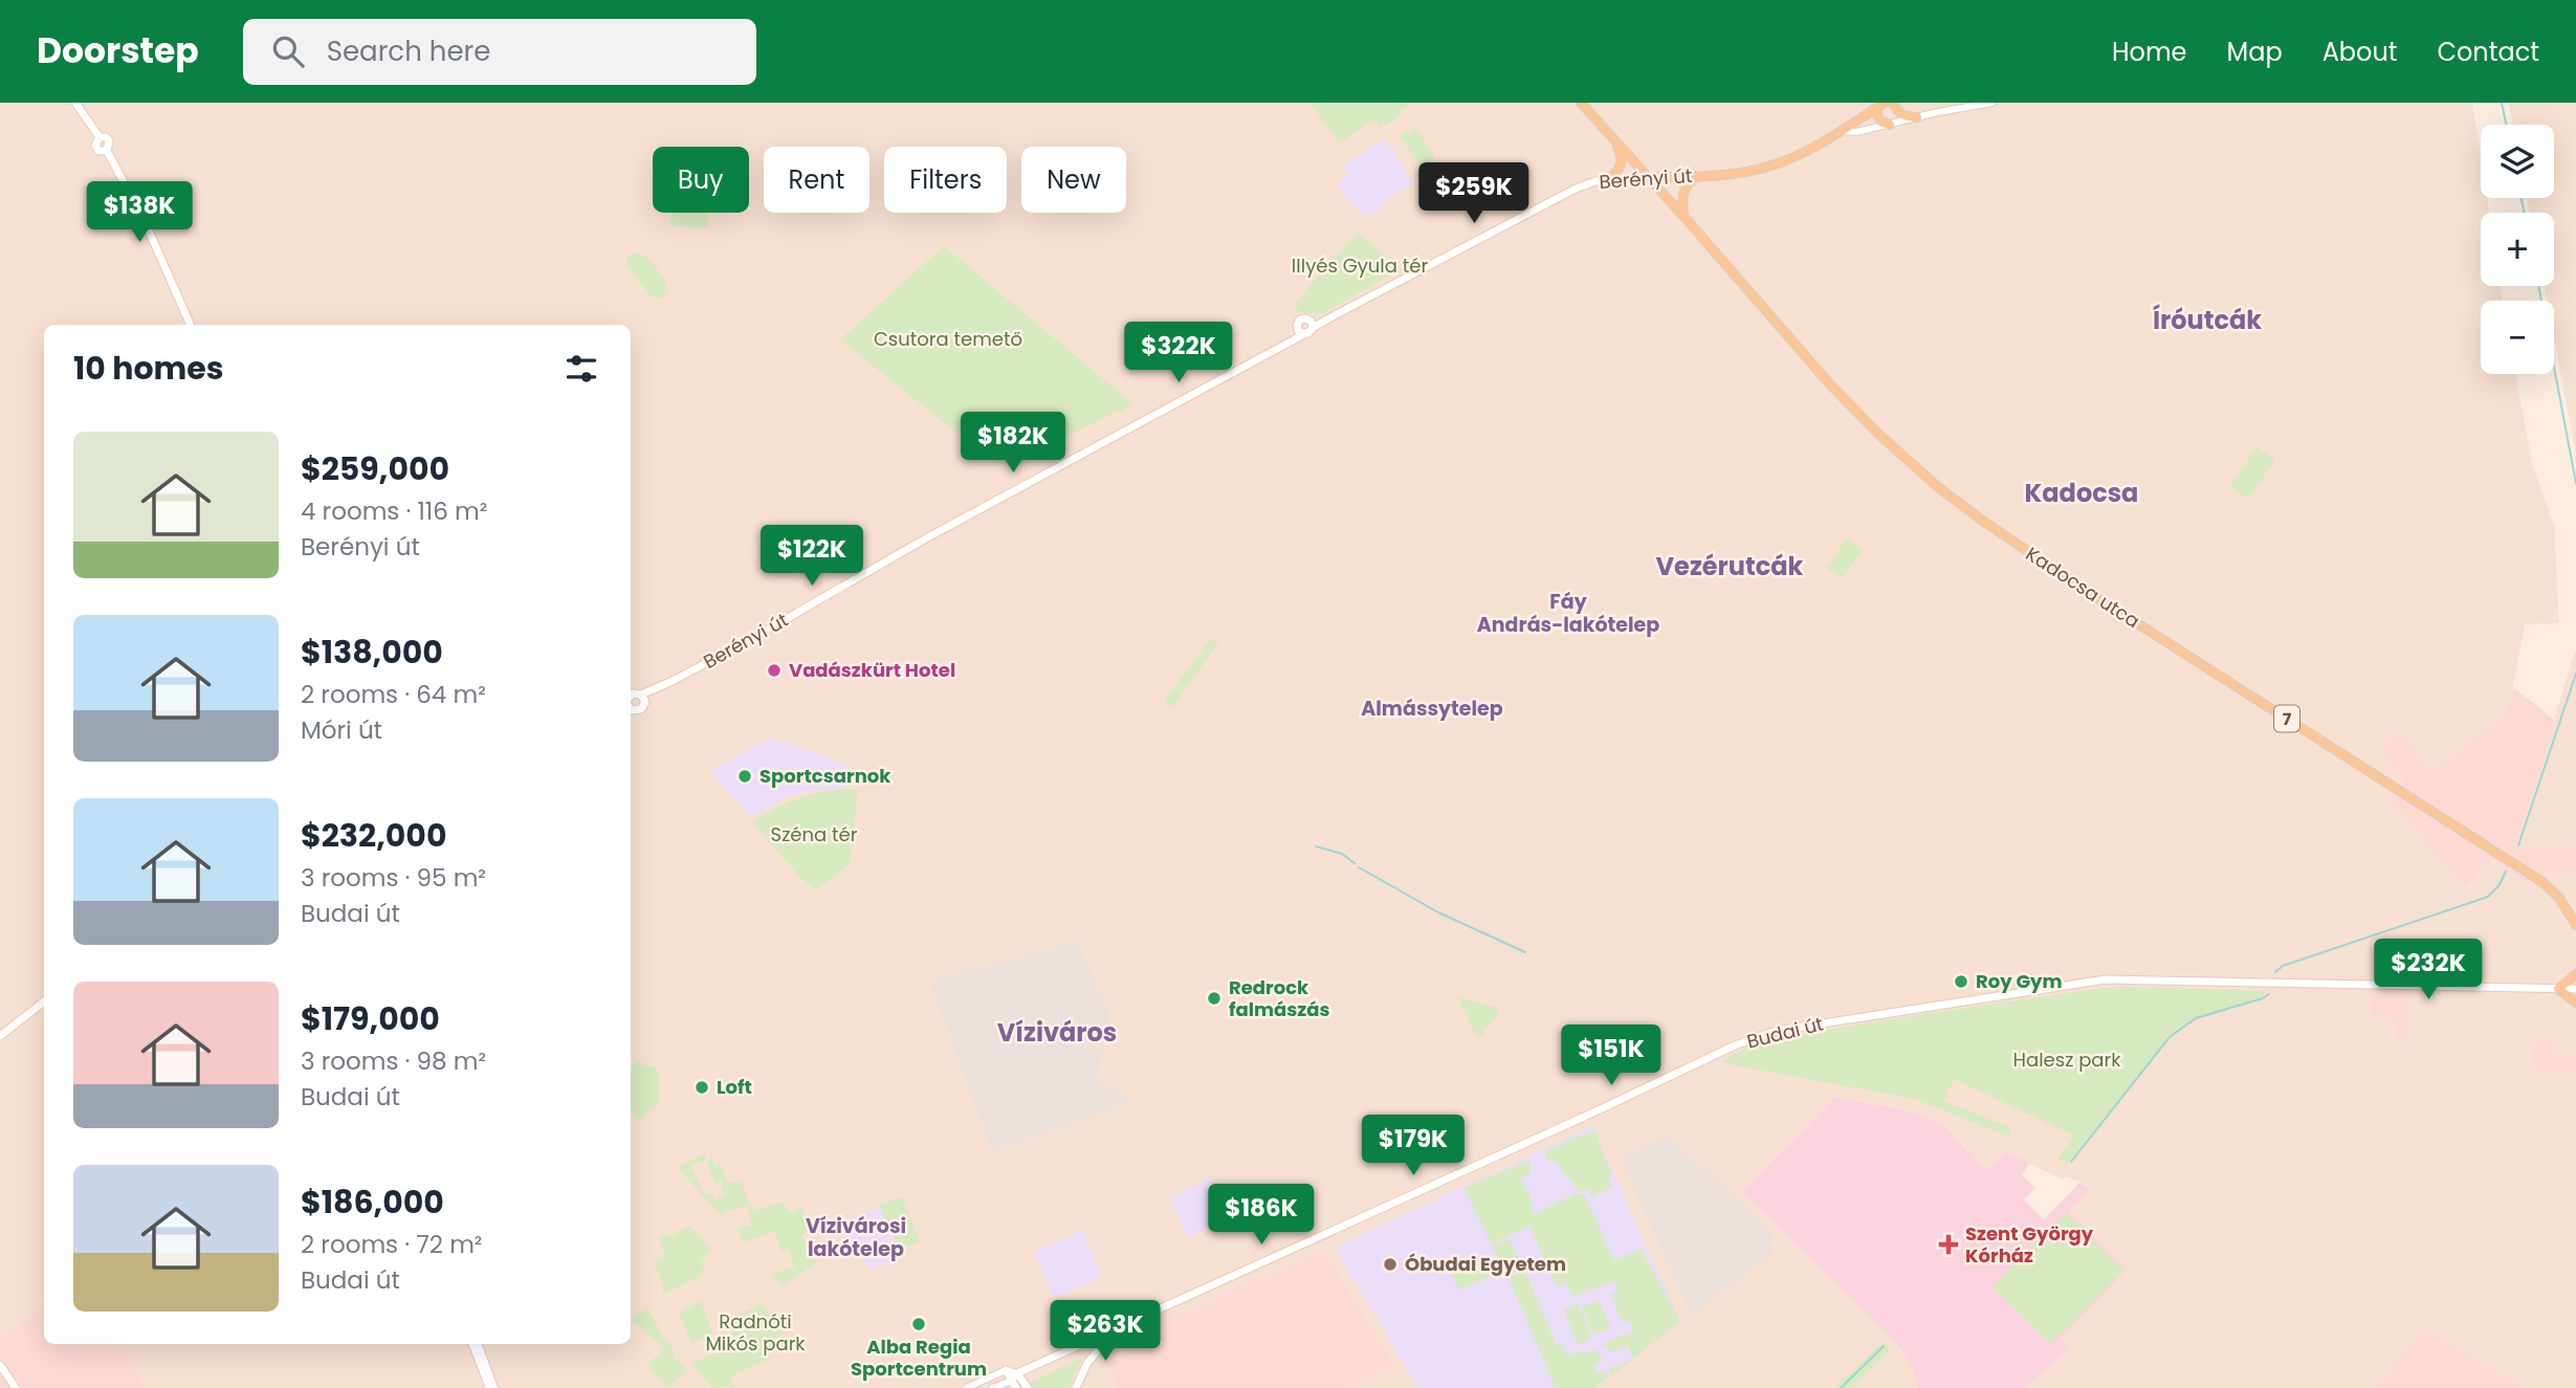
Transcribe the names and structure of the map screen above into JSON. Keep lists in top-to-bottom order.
{
  "streets": {
    "main road": [
      "Berényi út",
      "Kadocsa utca",
      "7",
      "Budai út"
    ]
  },
  "crossings": [
    ["Berényi út", "Kadocsa utca"],
    ["Berényi út", "7"],
    ["Kadocsa utca", "7"]
  ],
  "districts": [
    "Íróutcák",
    "Kadocsa",
    "Vezérutcák",
    "Fáy András-lakótelep",
    "Almássytelep",
    "Víziváros",
    "Vízivárosi lakótelep"
  ],
  "parks": [
    "Illyés Gyula tér",
    "Csutora temető",
    "Széna tér",
    "Halesz park",
    "Radnóti Mikós park"
  ],
  "places": {
    "other": [
      "Vadászkürt Hotel",
      "Sportcsarnok",
      "Roy Gym",
      "Redrock falmászás",
      "Loft",
      "Óbudai Egyetem",
      "Alba Regia Sportcentrum"
    ],
    "health": ["Szent György Kórház"]
  },
  "page": {
    "header": "Doorstep",
    "search": "Search here",
    "nav": [
      "Home",
      "Map",
      "About",
      "Contact"
    ],
    "map_buttons": ["+", "−"],
    "chip": [
      "Buy",
      "Rent",
      "Filters",
      "New"
    ],
    "price": [
      "$259K",
      "$138K",
      "$322K",
      "$182K",
      "$122K",
      "$232K",
      "$151K",
      "$179K",
      "$186K",
      "$263K"
    ],
    "heading": "10 homes",
    "list": [
      {
        "name": "$259,000",
        "note": "4 rooms · 116 m² · Berényi út"
      },
      {
        "name": "$138,000",
        "note": "2 rooms · 64 m² · Móri út"
      },
      {
        "name": "$232,000",
        "note": "3 rooms · 95 m² · Budai út"
      },
      {
        "name": "$179,000",
        "note": "3 rooms · 98 m² · Budai út"
      },
      {
        "name": "$186,000",
        "note": "2 rooms · 72 m² · Budai út"
      }
    ]
  }
}
